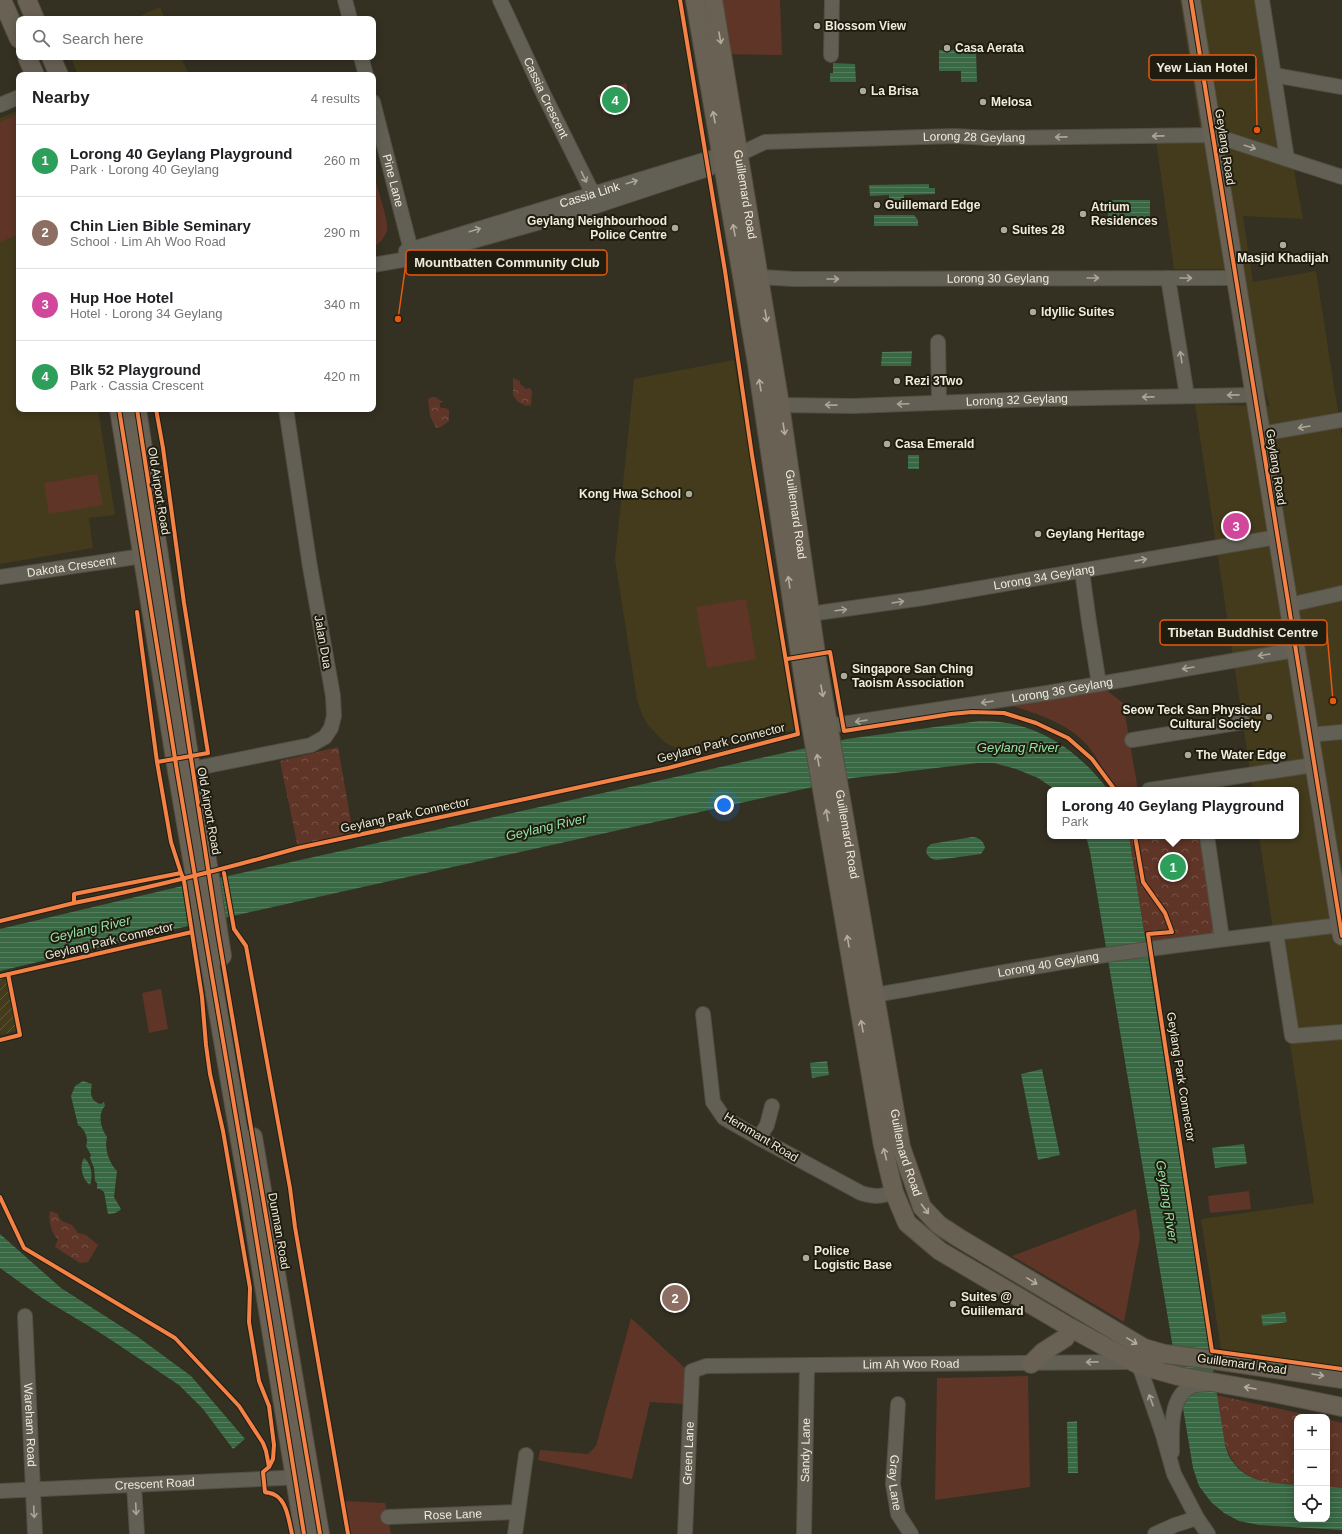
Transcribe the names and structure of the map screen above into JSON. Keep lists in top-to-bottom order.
{
  "streets": {
    "main road": [
      "Geylang Road",
      "Guillemard Road",
      "Old Airport Road",
      "Dunman Road"
    ],
    "street": [
      "Cassia Crescent",
      "Lorong 28 Geylang",
      "Pine Lane",
      "Cassia Link",
      "Lorong 30 Geylang",
      "Lorong 32 Geylang",
      "Dakota Crescent",
      "Lorong 34 Geylang",
      "Jalan Dua",
      "Lorong 36 Geylang",
      "Lorong 40 Geylang",
      "Hemmant Road",
      "Lim Ah Woo Road",
      "Wareham Road",
      "Sandy Lane",
      "Green Lane",
      "Gray Lane",
      "Crescent Road",
      "Rose Lane"
    ],
    "cycle path": ["Geylang Park Connector"]
  },
  "crossings": [
    ["Cassia Crescent", "Cassia Link"],
    ["Lorong 28 Geylang", "Geylang Road"],
    ["Lorong 28 Geylang", "Guillemard Road"],
    ["Lorong 28 Geylang", "Cassia Link"],
    ["Geylang Road", "Lorong 30 Geylang"],
    ["Geylang Road", "Lorong 32 Geylang"],
    ["Geylang Road", "Lorong 34 Geylang"],
    ["Geylang Road", "Lorong 36 Geylang"],
    ["Geylang Road", "Lorong 40 Geylang"],
    ["Pine Lane", "Cassia Link"],
    ["Guillemard Road", "Cassia Link"],
    ["Guillemard Road", "Lorong 30 Geylang"],
    ["Guillemard Road", "Lorong 32 Geylang"],
    ["Guillemard Road", "Lorong 34 Geylang"],
    ["Guillemard Road", "Lorong 36 Geylang"],
    ["Guillemard Road", "Lorong 40 Geylang"],
    ["Guillemard Road", "Hemmant Road"],
    ["Guillemard Road", "Lim Ah Woo Road"],
    ["Old Airport Road", "Dakota Crescent"],
    ["Old Airport Road", "Jalan Dua"],
    ["Old Airport Road", "Dunman Road"],
    ["Dunman Road", "Crescent Road"],
    ["Lim Ah Woo Road", "Sandy Lane"],
    ["Lim Ah Woo Road", "Green Lane"],
    ["Wareham Road", "Crescent Road"]
  ],
  "one_way": [
    "Cassia Crescent",
    "Lorong 30 Geylang",
    "Lorong 32 Geylang",
    "Lorong 34 Geylang"
  ],
  "water": ["Geylang River"],
  "places": [
    "Blossom View",
    "Casa Aerata",
    "La Brisa",
    "Melosa",
    "Yew Lian Hotel",
    "Guillemard Edge",
    "Atrium Residences",
    "Geylang Neighbourhood Police Centre",
    "Suites 28",
    "Masjid Khadijah",
    "Idyllic Suites",
    "Mountbatten Community Club",
    "Rezi 3Two",
    "Casa Emerald",
    "Kong Hwa School",
    "Geylang Heritage",
    "Singapore San Ching Taoism Association",
    "Tibetan Buddhist Centre",
    "Seow Teck San Physical Cultural Society",
    "The Water Edge",
    "Police Logistic Base",
    "Suites @ Guiilemard"
  ],
  "page": {
    "search": "Search here",
    "heading": ["Nearby", "4 results"],
    "pins": [
      "4",
      "3",
      "1",
      "2"
    ],
    "list": [
      {
        "mark": "1",
        "name": "Lorong 40 Geylang Playground",
        "note": "Park · Lorong 40 Geylang",
        "value": "260 m"
      },
      {
        "mark": "2",
        "name": "Chin Lien Bible Seminary",
        "note": "School · Lim Ah Woo Road",
        "value": "290 m"
      },
      {
        "mark": "3",
        "name": "Hup Hoe Hotel",
        "note": "Hotel · Lorong 34 Geylang",
        "value": "340 m"
      },
      {
        "mark": "4",
        "name": "Blk 52 Playground",
        "note": "Park · Cassia Crescent",
        "value": "420 m"
      }
    ],
    "popup": ["Lorong 40 Geylang Playground", "Park"],
    "map_buttons": ["+", "−"]
  }
}
